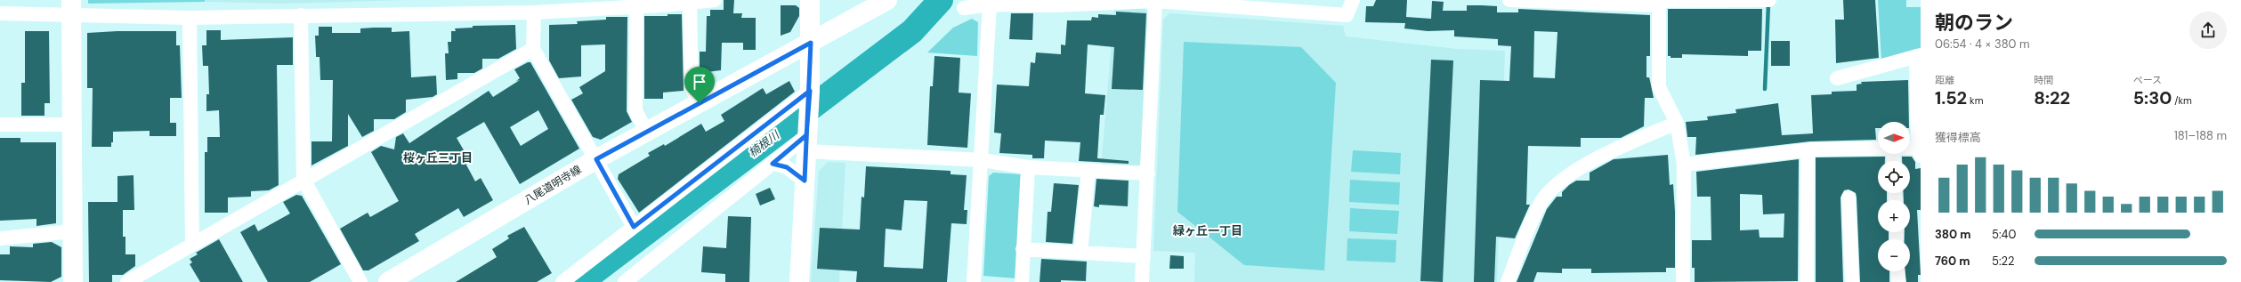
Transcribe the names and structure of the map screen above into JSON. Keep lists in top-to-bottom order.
{
  "streets": {
    "main road": ["八尾道明寺線"]
  },
  "districts": ["桜ヶ丘三丁目", "緑ヶ丘一丁目"],
  "water": ["楠根川"],
  "north": "right",
  "page": {
    "heading": ["朝のラン", "06:54 · 4 × 380 m"],
    "stats": [
      ["距離", "1.52 km"],
      ["時間", "8:22"],
      ["ペース", "5:30 /km"]
    ],
    "chart": ["獲得標高", "181–188 m"],
    "map_buttons": ["+", "−"],
    "list": [
      {
        "name": "380 m",
        "note": "5:40"
      },
      {
        "name": "760 m",
        "note": "5:22"
      }
    ]
  }
}
